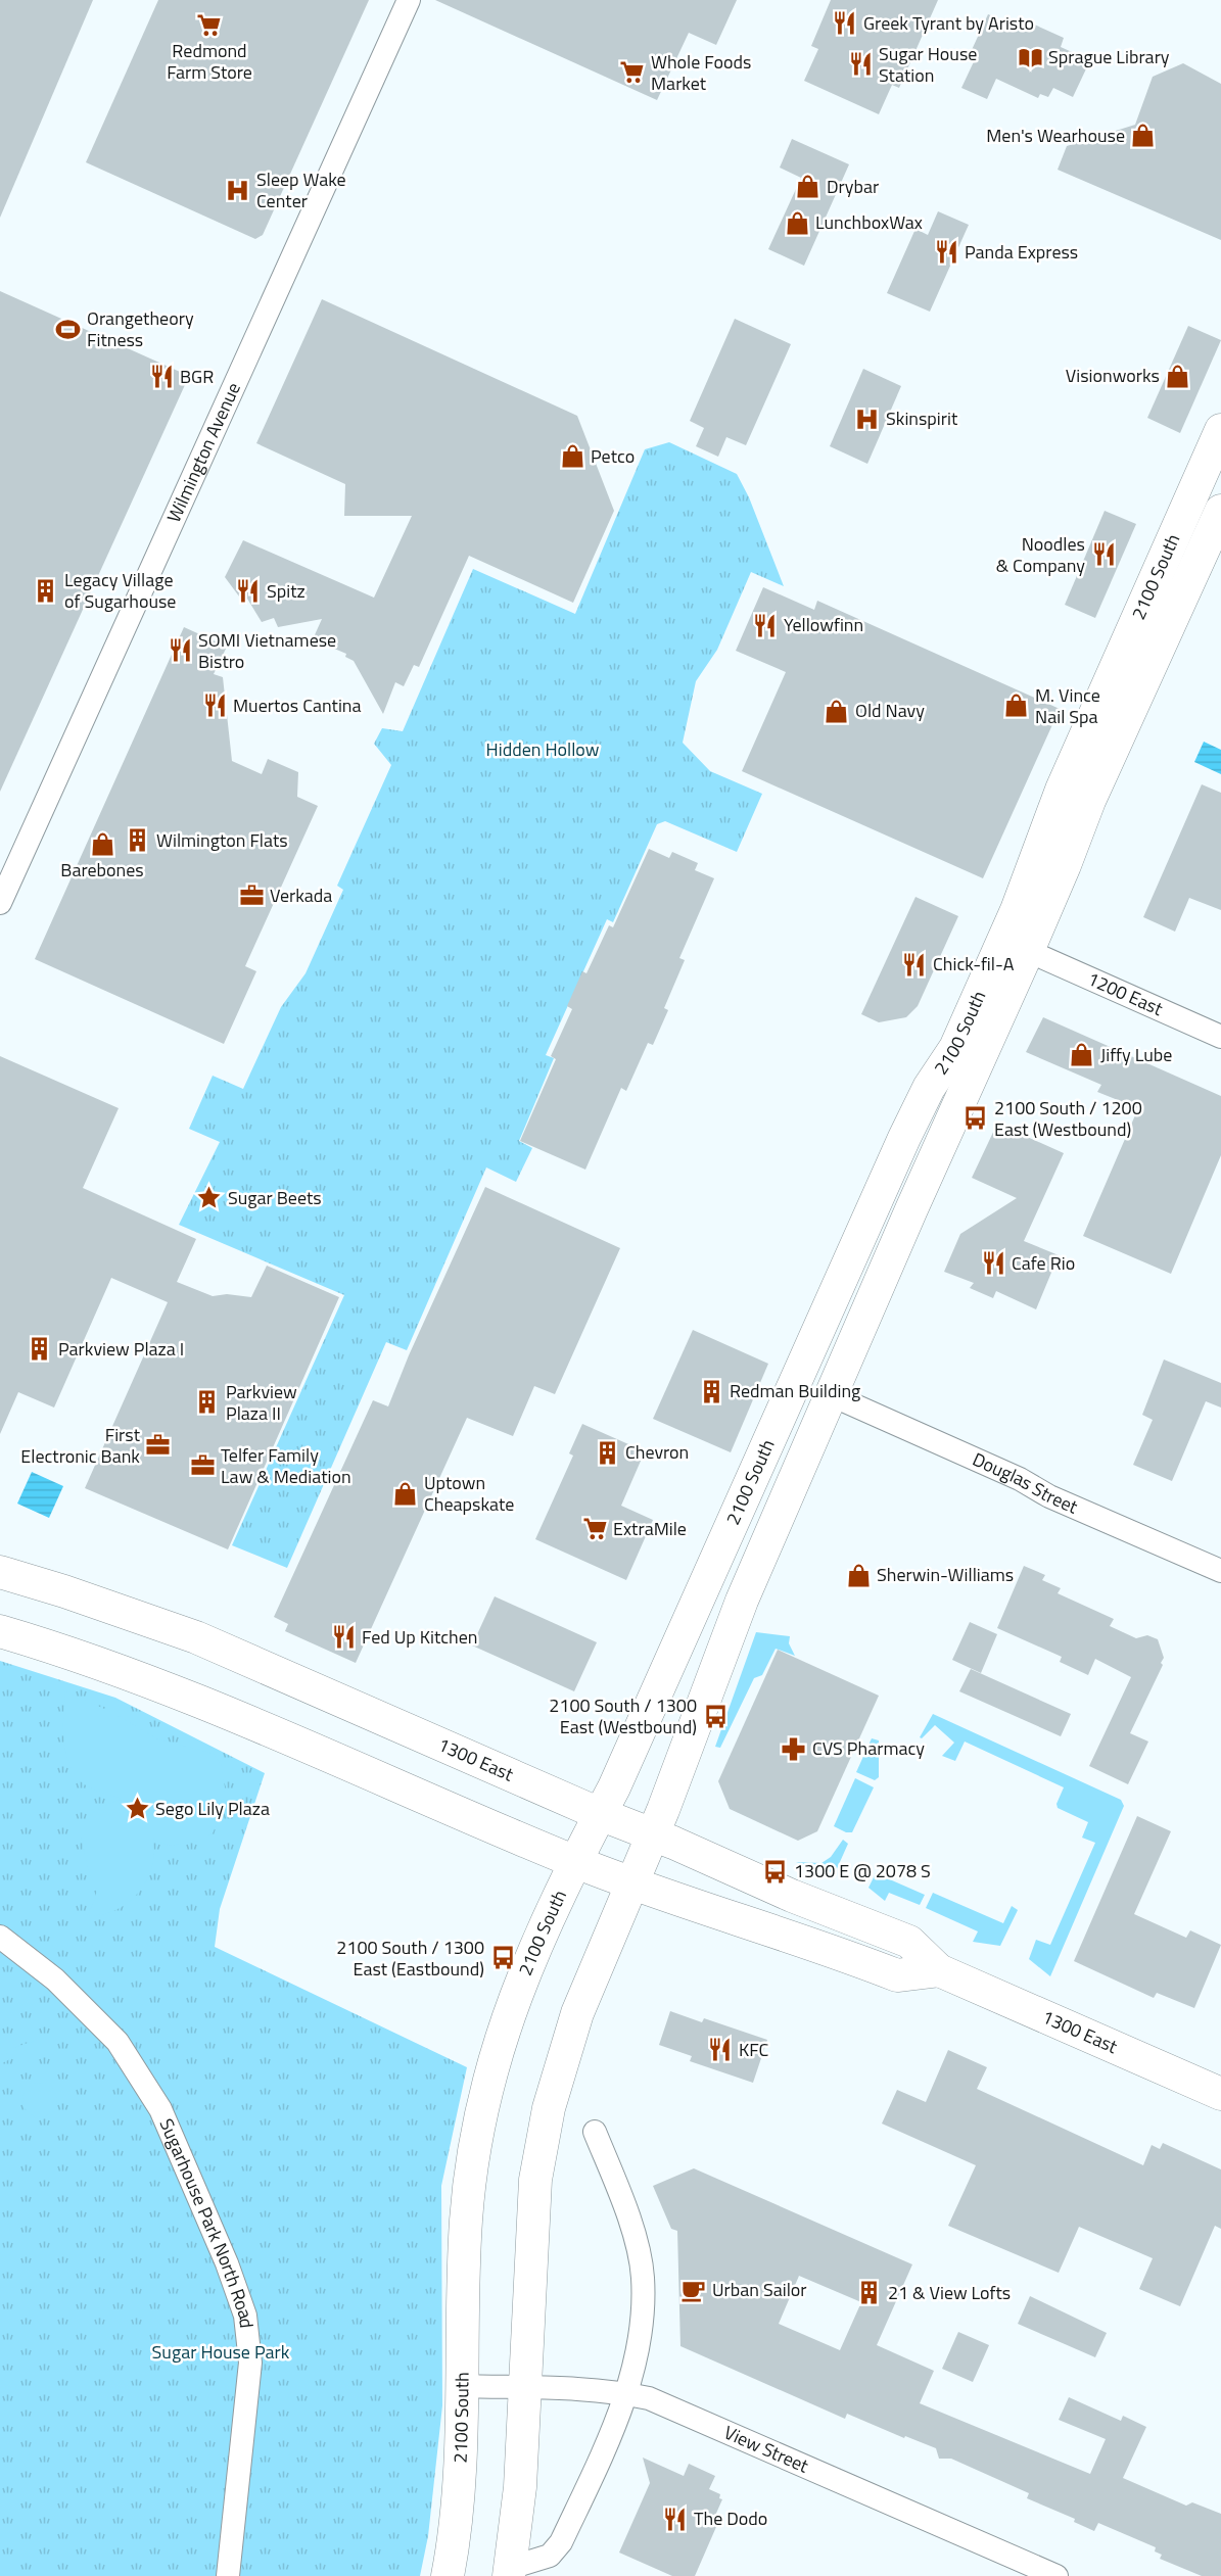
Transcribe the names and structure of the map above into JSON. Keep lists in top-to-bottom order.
{
  "streets": {
    "main road": ["2100 South", "1300 East"],
    "street": [
      "Wilmington Avenue",
      "1200 East",
      "Douglas Street",
      "Sugarhouse Park North Road",
      "View Street"
    ]
  },
  "crossings": [
    ["2100 South", "1200 East"],
    ["2100 South", "Douglas Street"],
    ["2100 South", "1300 East"],
    ["2100 South", "View Street"]
  ],
  "parks": ["Hidden Hollow", "Sugar House Park"],
  "places": {
    "restaurant": [
      "Greek Tyrant by Aristo",
      "Sugar House Station",
      "Panda Express",
      "BGR",
      "Noodles & Company",
      "Spitz",
      "Yellowfinn",
      "SOMI Vietnamese Bistro",
      "Muertos Cantina",
      "Chick-fil-A",
      "Cafe Rio",
      "Fed Up Kitchen",
      "KFC",
      "The Dodo"
    ],
    "supermarket": ["Redmond Farm Store", "Whole Foods Market", "ExtraMile"],
    "library": ["Sprague Library"],
    "shop": [
      "Men's Wearhouse",
      "Drybar",
      "LunchboxWax",
      "Visionworks",
      "Petco",
      "M. Vince Nail Spa",
      "Old Navy",
      "Barebones",
      "Jiffy Lube",
      "Uptown Cheapskate",
      "Sherwin-Williams"
    ],
    "hospital": ["Sleep Wake Center", "Skinspirit"],
    "sports": ["Orangetheory Fitness"],
    "building": [
      "Legacy Village of Sugarhouse",
      "Wilmington Flats",
      "Parkview Plaza I",
      "Redman Building",
      "Parkview Plaza II",
      "Chevron",
      "21 & View Lofts"
    ],
    "office": ["Verkada", "First Electronic Bank", "Telfer Family Law & Mediation"],
    "bus stop": [
      "2100 South / 1200 East (Westbound)",
      "2100 South / 1300 East (Westbound)",
      "1300 E @ 2078 S",
      "2100 South / 1300 East (Eastbound)"
    ],
    "place": ["Sugar Beets", "Sego Lily Plaza"],
    "pharmacy": ["CVS Pharmacy"],
    "cafe": ["Urban Sailor"]
  }
}
